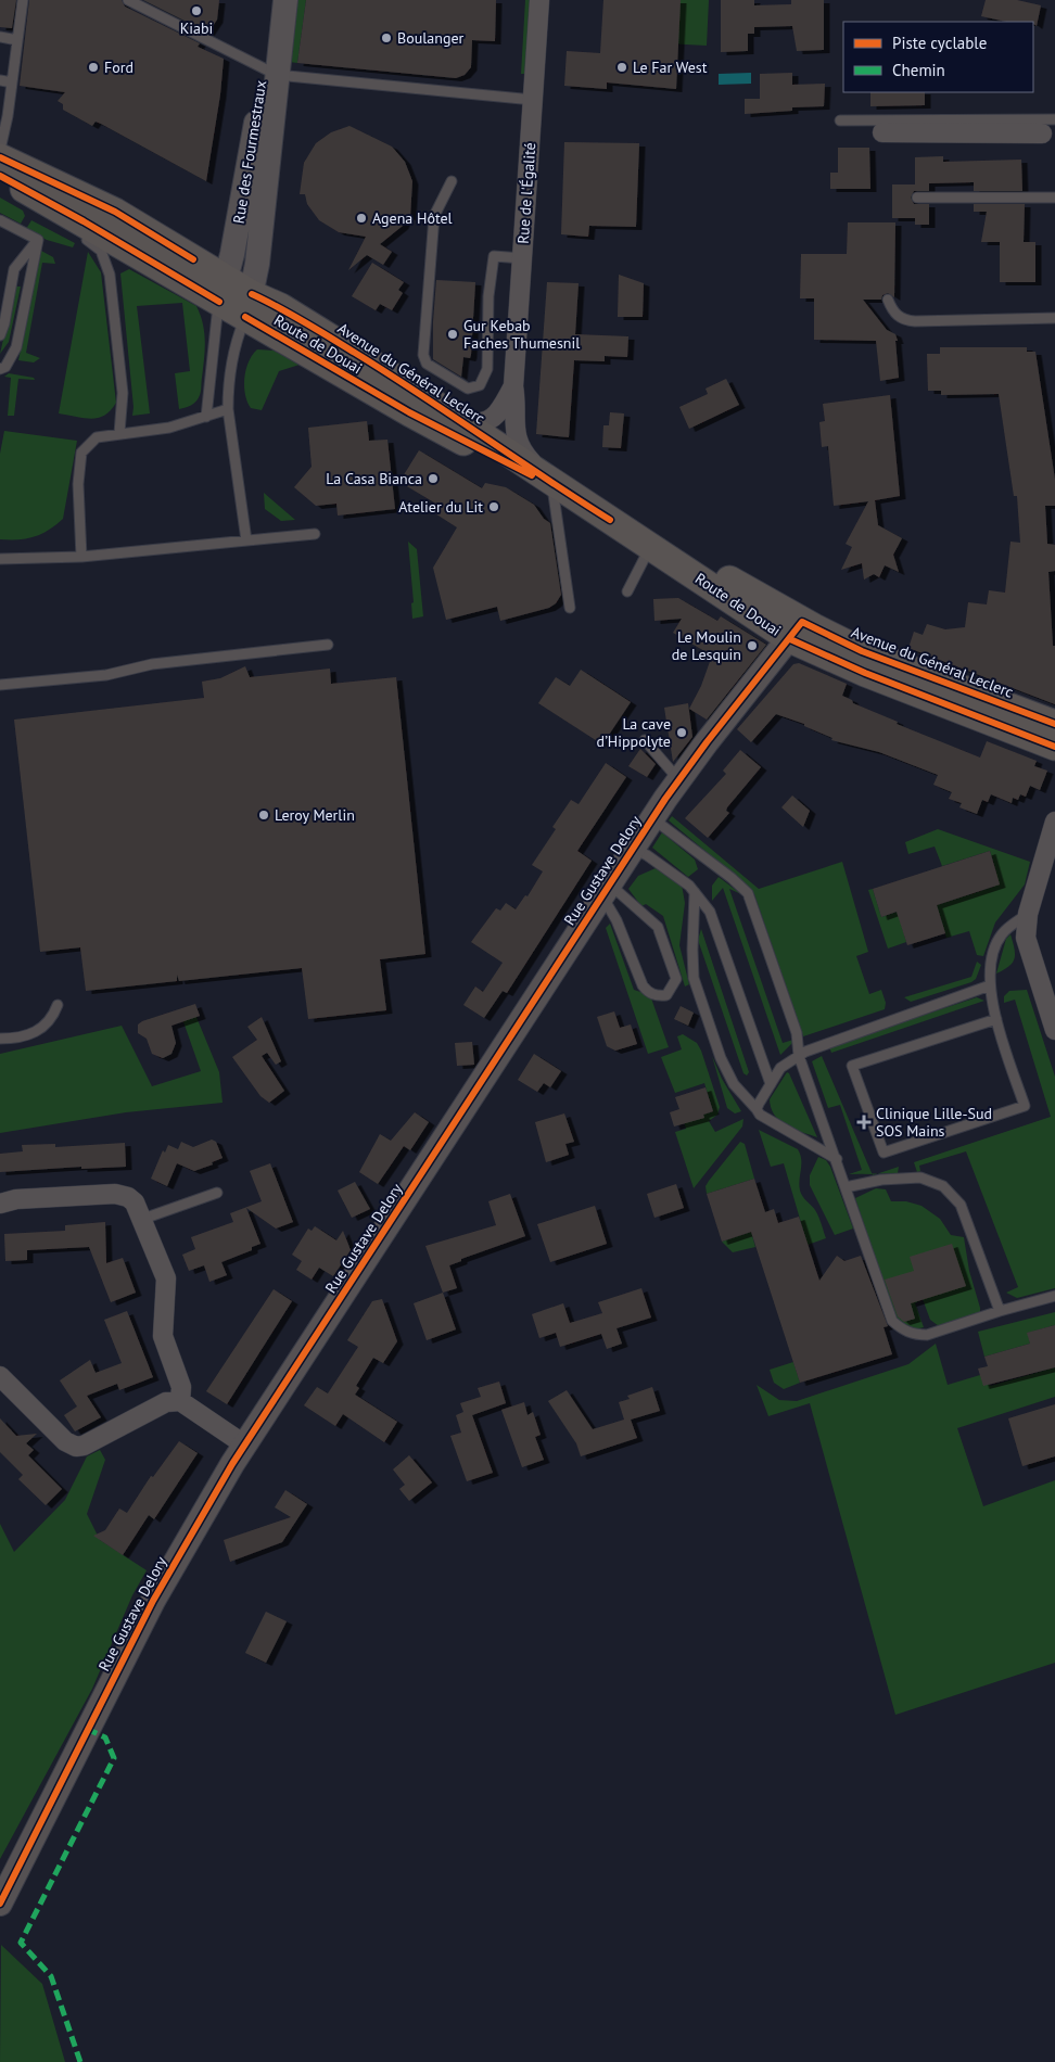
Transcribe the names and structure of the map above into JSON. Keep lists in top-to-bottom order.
{
  "streets": {
    "main road": ["Route de Douai", "Avenue du Général Leclerc"],
    "street": ["Rue des Fourmestraux", "Rue de l'Égalité", "Rue Gustave Delory"]
  },
  "crossings": [
    ["Rue des Fourmestraux", "Route de Douai"],
    ["Rue des Fourmestraux", "Avenue du Général Leclerc"],
    ["Rue de l'Égalité", "Route de Douai"],
    ["Rue de l'Égalité", "Avenue du Général Leclerc"],
    ["Route de Douai", "Avenue du Général Leclerc"],
    ["Route de Douai", "Rue Gustave Delory"],
    ["Avenue du Général Leclerc", "Rue Gustave Delory"]
  ],
  "places": {
    "other": [
      "Kiabi",
      "Boulanger",
      "Ford",
      "Le Far West",
      "Agena Hôtel",
      "Gur Kebab Faches Thumesnil",
      "La Casa Bianca",
      "Atelier du Lit",
      "Le Moulin de Lesquin",
      "La cave d’Hippolyte",
      "Leroy Merlin"
    ],
    "health": ["Clinique Lille-Sud SOS Mains"]
  },
  "legend": ["Piste cyclable", "Chemin"]
}
